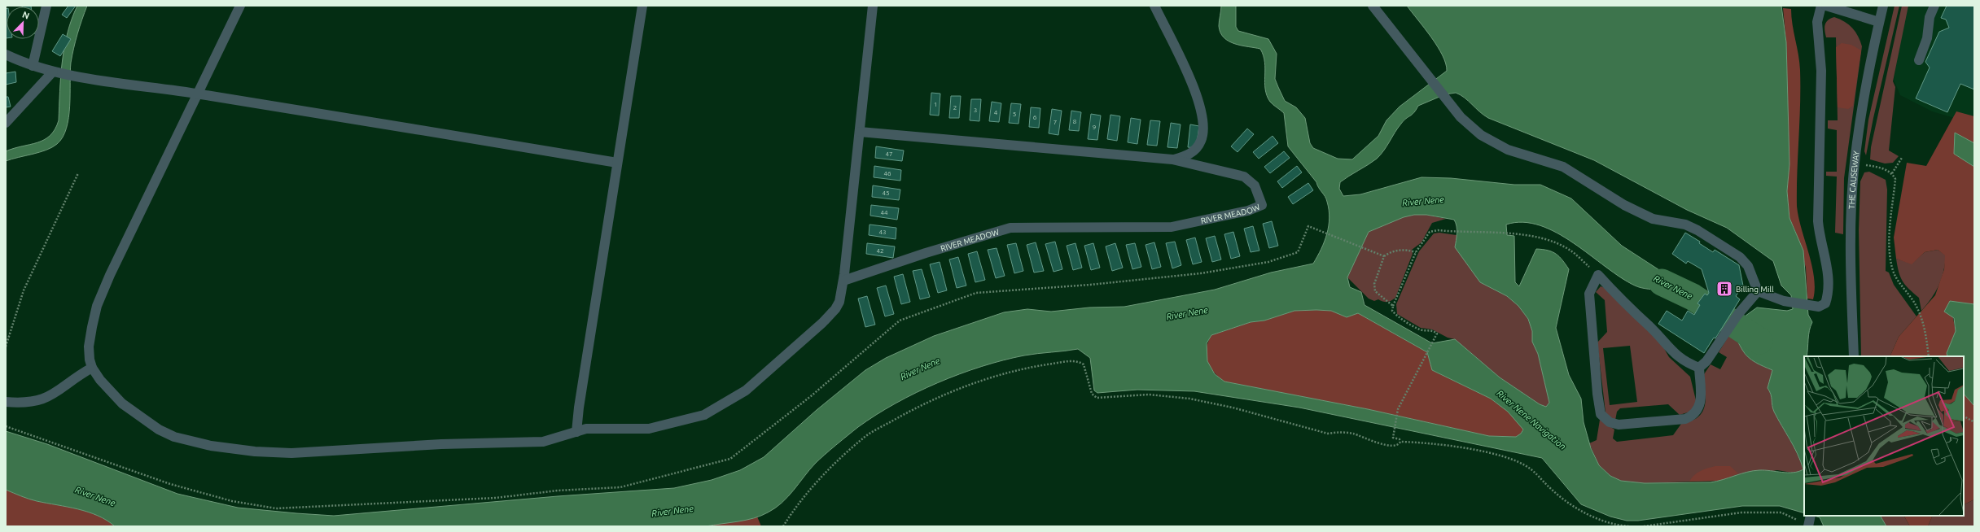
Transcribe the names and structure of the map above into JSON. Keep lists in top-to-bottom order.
{
  "streets": {
    "street": ["THE CAUSEWAY", "RIVER MEADOW"]
  },
  "water": ["River Nene", "River Nene Navigation"],
  "places": {
    "building": ["Billing Mill"]
  },
  "house_numbers": [
    "1",
    "2",
    "3",
    "4",
    "5",
    "6",
    "8",
    "7",
    "9",
    "47",
    "46",
    "45",
    "44",
    "43",
    "42"
  ],
  "north": "top right"
}
